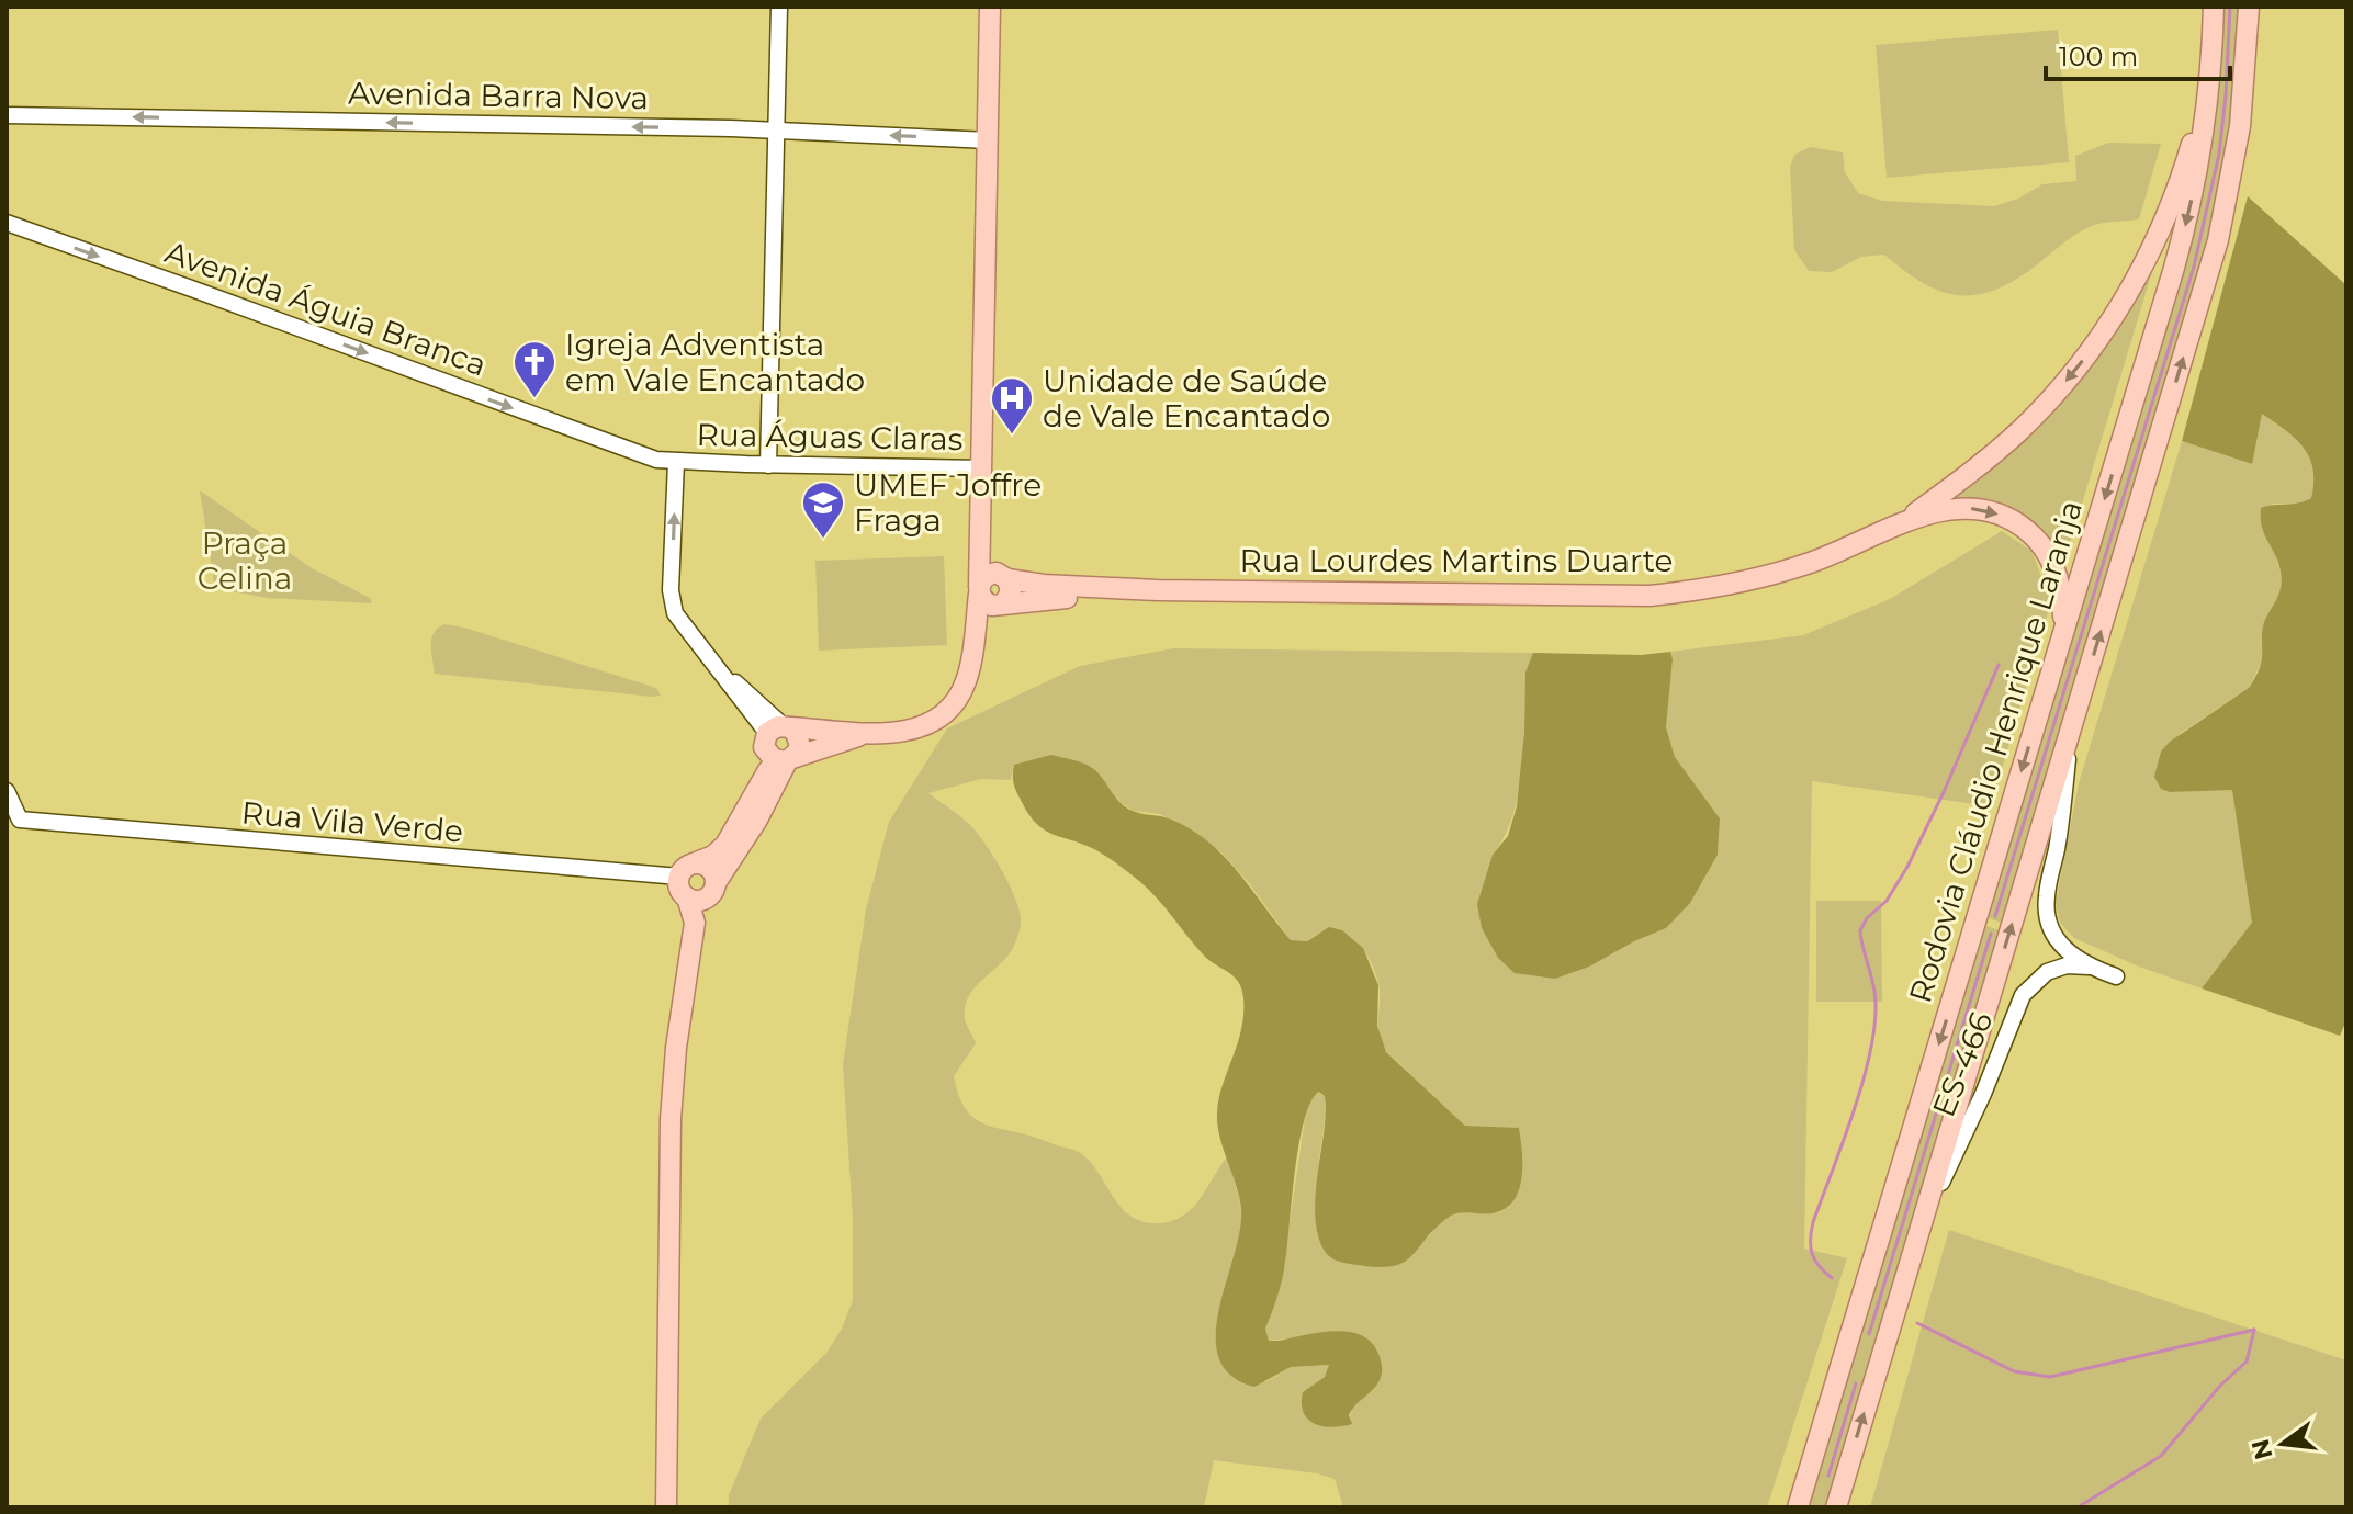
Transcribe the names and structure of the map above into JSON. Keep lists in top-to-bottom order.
{
  "streets": {
    "main road": ["Rua Lourdes Martins Duarte", "Rodovia Cláudio Henrique Laranja"],
    "street": [
      "Avenida Barra Nova",
      "Avenida Águia Branca",
      "Rua Águas Claras",
      "Rua Vila Verde",
      "ES-466"
    ]
  },
  "crossings": [
    ["Avenida Águia Branca", "Rua Águas Claras"]
  ],
  "one_way": ["Avenida Barra Nova", "Avenida Águia Branca"],
  "parks": ["Praça Celina"],
  "places": {
    "church": ["Igreja Adventista em Vale Encantado"],
    "hospital": ["Unidade de Saúde de Vale Encantado"],
    "school or university": ["UMEF Joffre Fraga"]
  },
  "scale_bar": "100 m",
  "north": "left"
}
